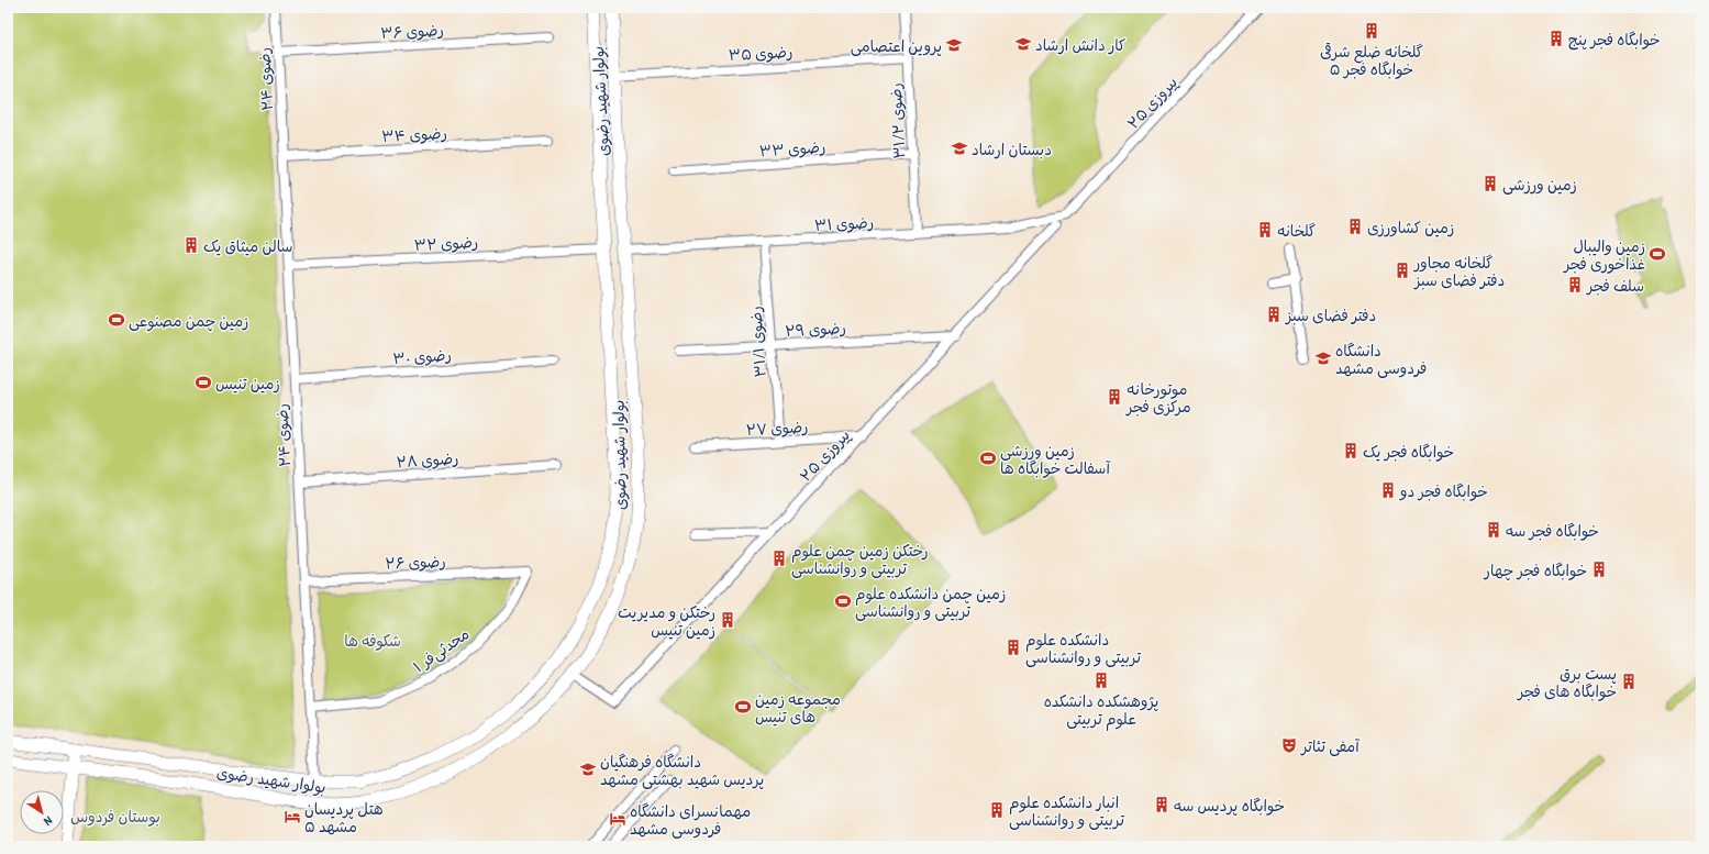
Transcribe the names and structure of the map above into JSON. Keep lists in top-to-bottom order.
{
  "streets": {
    "street": [
      "رضوی ۳۶",
      "رضوی ۳۵",
      "رضوی ۲۴",
      "بولوار شهید رضوی",
      "پیروزی ۲۵",
      "رضوی ۳۱/۲",
      "رضوی ۳۴",
      "رضوی ۳۳",
      "رضوی ۳۱",
      "رضوی ۳۲",
      "رضوی ۲۹",
      "رضوی ۳۱/۱",
      "رضوی ۳۰",
      "رضوی ۲۷",
      "رضوی ۲۸",
      "رضوی ۲۶",
      "محدثی‌فر ۱"
    ]
  },
  "crossings": [
    ["رضوی ۳۶", "رضوی ۲۴"],
    ["رضوی ۳۵", "بولوار شهید رضوی"],
    ["رضوی ۳۵", "رضوی ۳۱/۲"],
    ["رضوی ۲۴", "بولوار شهید رضوی"],
    ["رضوی ۲۴", "رضوی ۳۴"],
    ["رضوی ۲۴", "رضوی ۳۲"],
    ["رضوی ۲۴", "رضوی ۳۰"],
    ["رضوی ۲۴", "رضوی ۲۸"],
    ["رضوی ۲۴", "رضوی ۲۶"],
    ["رضوی ۲۴", "محدثی‌فر ۱"],
    ["بولوار شهید رضوی", "پیروزی ۲۵"],
    ["بولوار شهید رضوی", "رضوی ۳۱"],
    ["بولوار شهید رضوی", "رضوی ۳۲"],
    ["پیروزی ۲۵", "رضوی ۳۱"],
    ["پیروزی ۲۵", "رضوی ۲۹"],
    ["پیروزی ۲۵", "رضوی ۲۷"],
    ["رضوی ۳۱/۲", "رضوی ۳۳"],
    ["رضوی ۳۱/۲", "رضوی ۳۱"],
    ["رضوی ۳۱", "رضوی ۳۱/۱"],
    ["رضوی ۲۹", "رضوی ۳۱/۱"],
    ["رضوی ۳۱/۱", "رضوی ۲۷"],
    ["رضوی ۲۶", "محدثی‌فر ۱"]
  ],
  "parks": ["شکوفه ها", "بوستان فردوس"],
  "places": {
    "building": [
      "گلخانه ضلع شرقی خوابگاه فجر ۵",
      "خوابگاه فجر پنج",
      "زمین ورزشی",
      "زمین کشاورزی",
      "گلخانه",
      "سالن میثاق یک",
      "گلخانه مجاور دفتر فضای سبز",
      "سلف فجر",
      "دفتر فضای سبز",
      "موتورخانه مرکزی فجر",
      "خوابگاه فجر یک",
      "خوابگاه فجر دو",
      "خوابگاه فجر سه",
      "رختکن زمین چمن علوم تربیتی و روانشناسی",
      "خوابگاه فجر چهار",
      "رختکن و مدیریت زمین تنیس",
      "دانشکده علوم تربیتی و روانشناسی",
      "پژوهشکده دانشکده علوم تربیتی",
      "پست برق خوابگاه های فجر",
      "خوابگاه پردیس سه",
      "انبار دانشکده علوم تربیتی و روانشناسی"
    ],
    "school or university": [
      "کار دانش ارشاد",
      "پروین اعتصامی",
      "دبستان ارشاد",
      "دانشگاه فردوسی مشهد",
      "دانشگاه فرهنگیان پردیس شهید بهشتی مشهد"
    ],
    "sports": [
      "زمین والیبال غذاخوری فجر",
      "زمین چمن مصنوعی",
      "زمین تنیس",
      "زمین ورزشی آسفالت خوابگاه ها",
      "زمین چمن دانشکده علوم تربیتی و روانشناسی",
      "مجموعه زمین های تنیس"
    ],
    "theatre": ["آمفی تئاتر"],
    "hotel": ["هتل پردیسان ۵ مشهد", "مهمانسرای دانشگاه فردوسی مشهد"]
  },
  "north": "bottom right"
}
